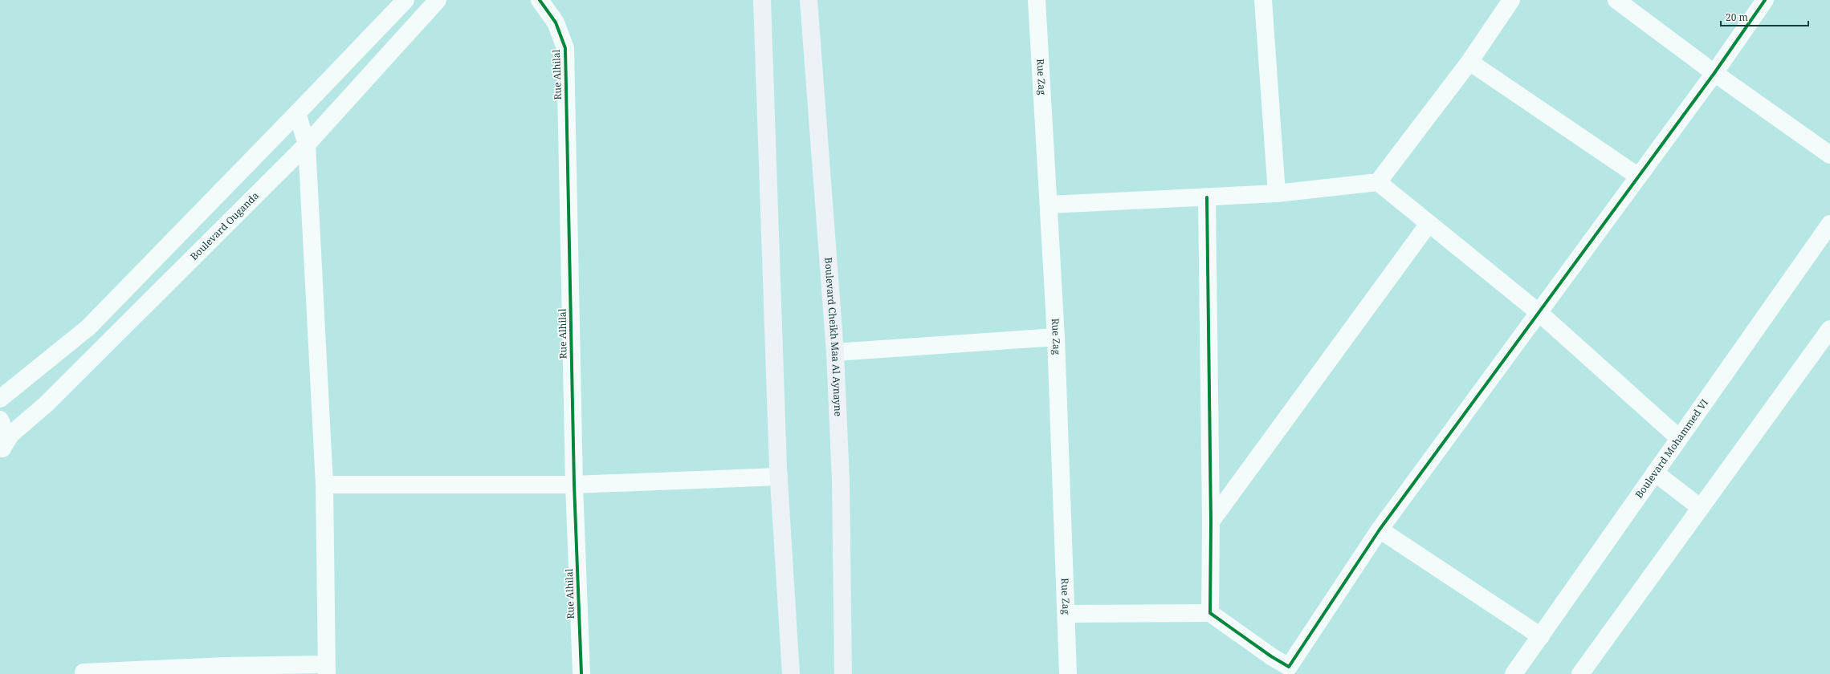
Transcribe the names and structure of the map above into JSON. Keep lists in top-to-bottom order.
{
  "streets": {
    "main road": ["Boulevard Cheikh Maa Al Aynayne"],
    "street": [
      "Rue Alhilal",
      "Rue Zag",
      "Boulevard Ouganda",
      "Boulevard Mohammed VI"
    ]
  },
  "scale_bar": "20 m"
}
